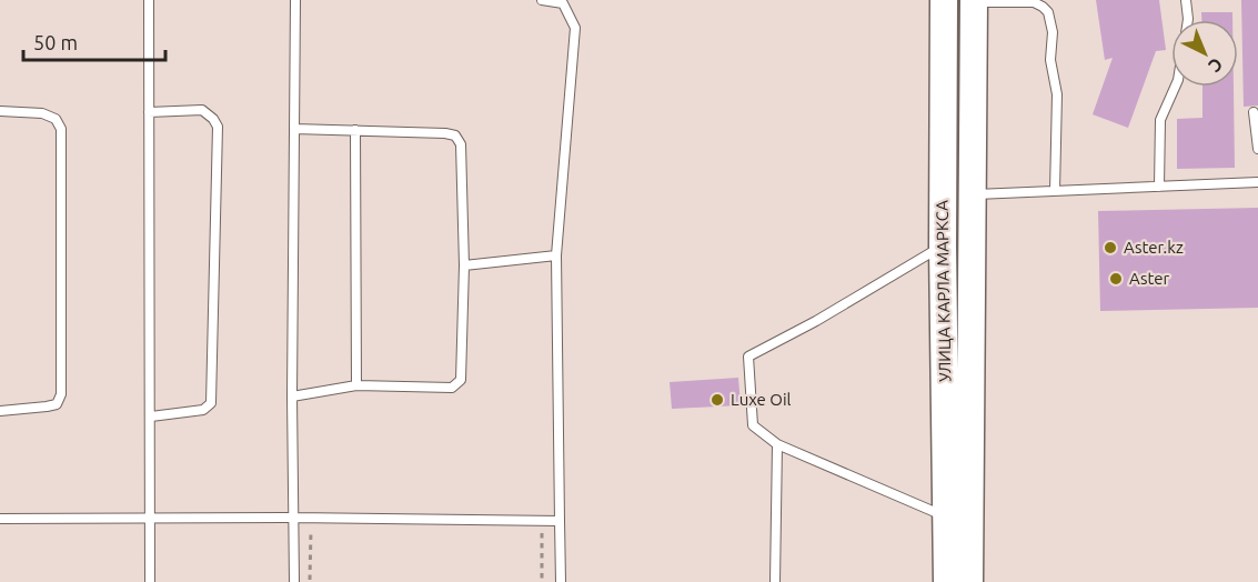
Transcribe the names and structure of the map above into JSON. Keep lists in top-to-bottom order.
{
  "streets": {
    "main road": ["УЛИЦА КАРЛА МАРКСА"]
  },
  "places": ["Aster.kz", "Aster", "Luxe Oil"],
  "scale_bar": "50 m",
  "north": "bottom right"
}
